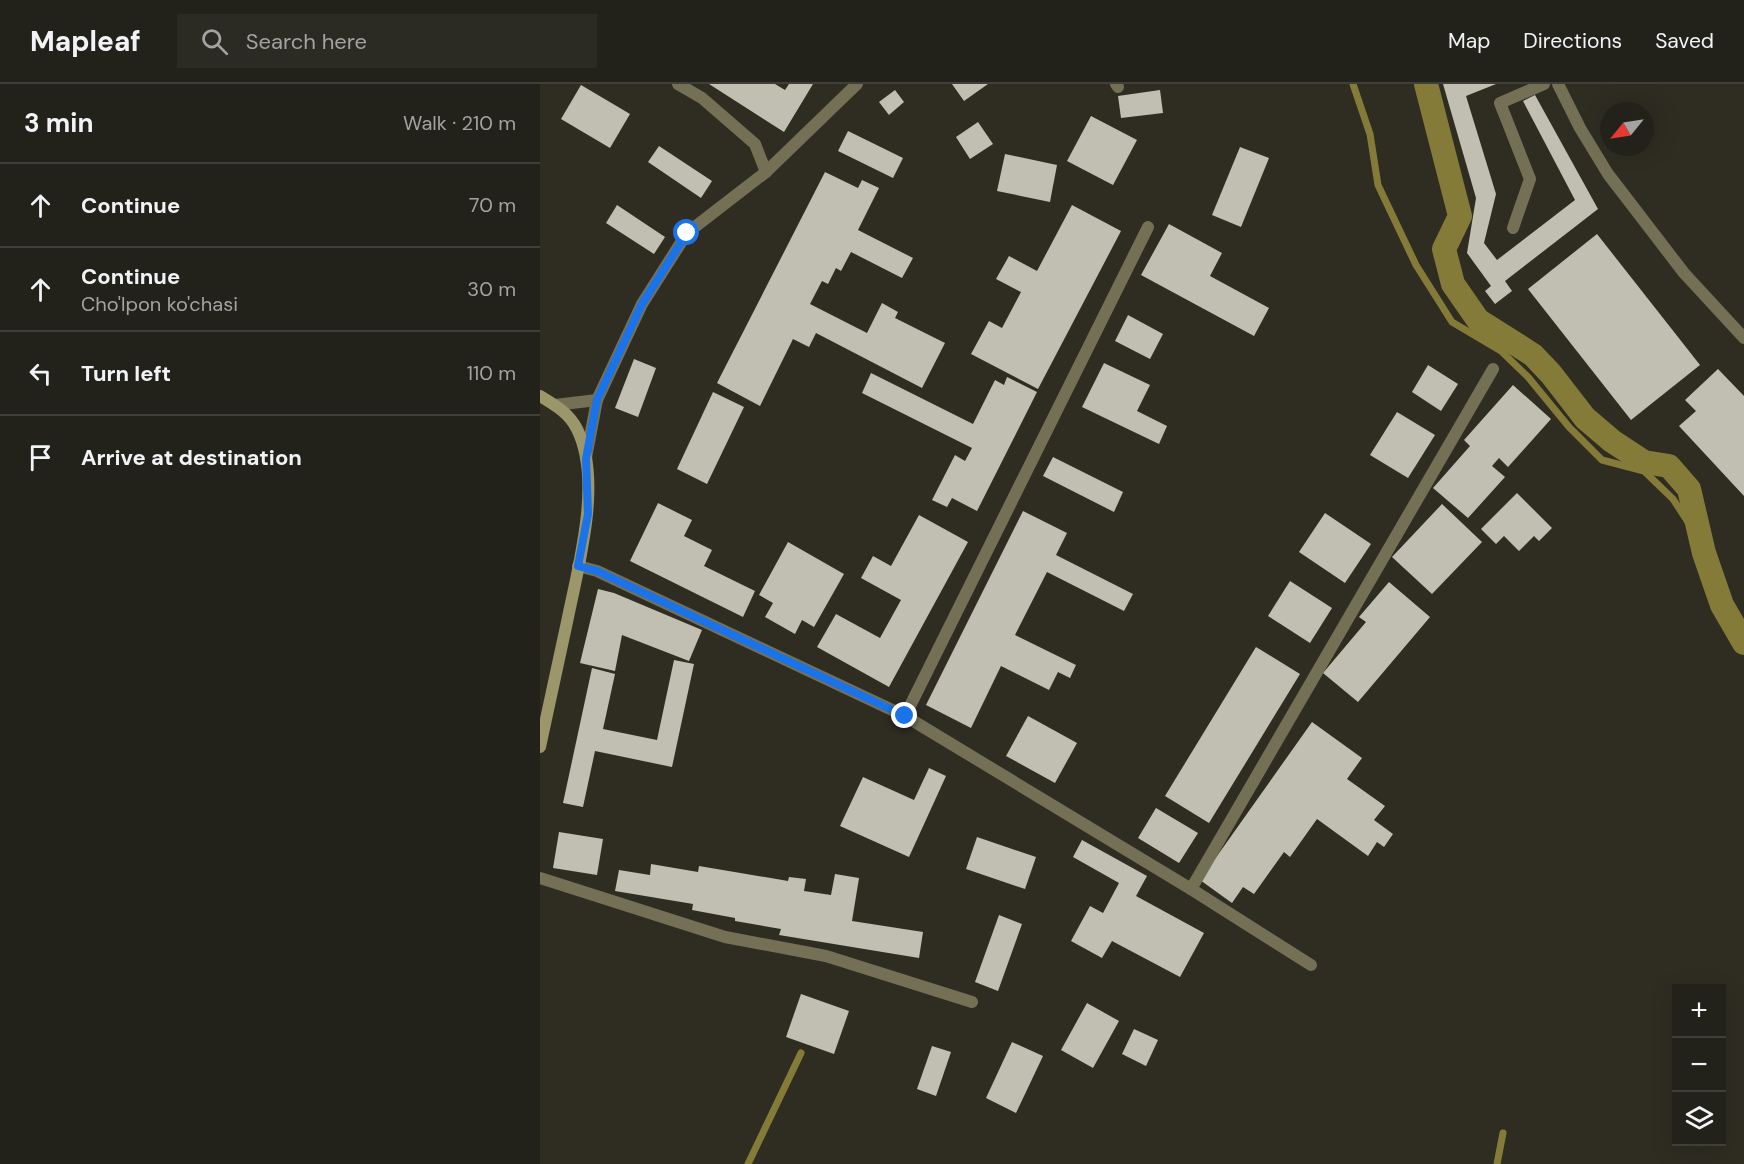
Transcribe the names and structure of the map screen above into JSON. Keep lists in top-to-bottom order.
{
  "north": "bottom left",
  "page": {
    "header": "Mapleaf",
    "search": "Search here",
    "nav": ["Map", "Directions", "Saved"],
    "heading": ["3 min", "Walk · 210 m"],
    "list": [
      ["Continue", "70 m"],
      ["Continue", "Cho'lpon ko'chasi", "30 m"],
      ["Turn left", "110 m"],
      "Arrive at destination"
    ],
    "map_buttons": ["+", "−"]
  }
}
